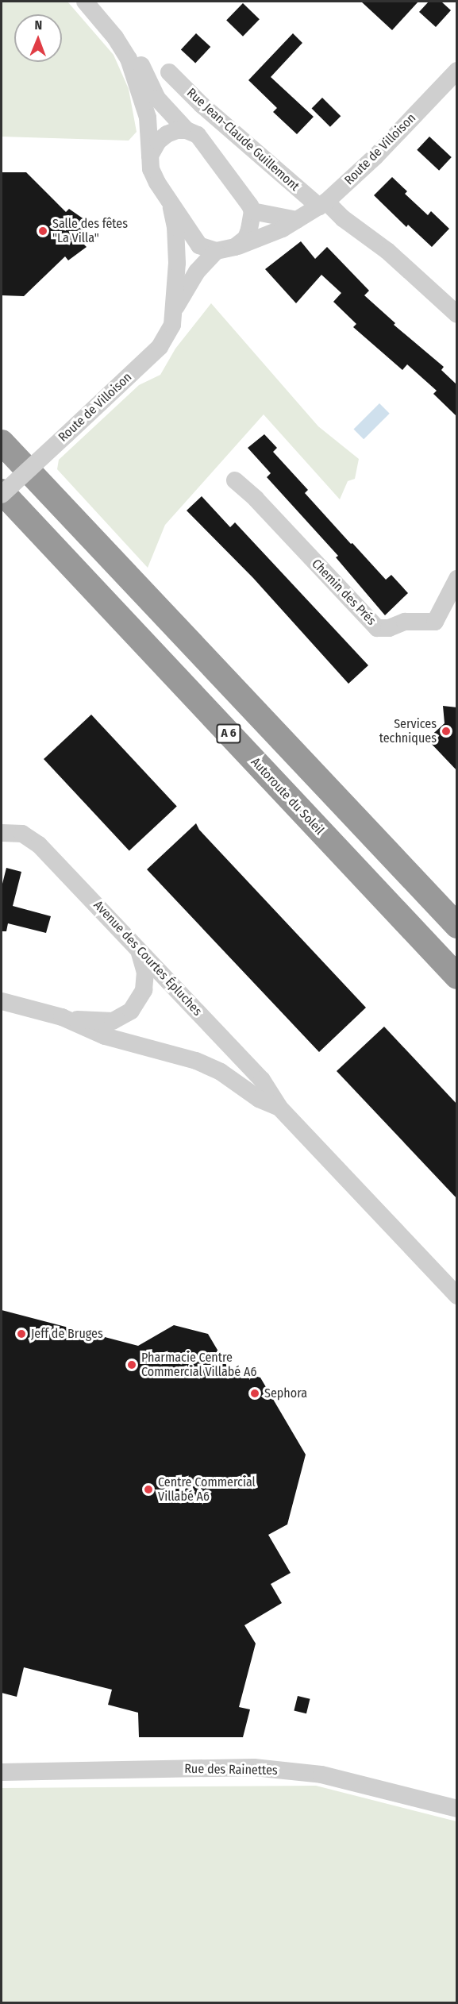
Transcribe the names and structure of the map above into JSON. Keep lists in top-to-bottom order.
{
  "streets": {
    "highway": ["A 6", "Autoroute du Soleil"],
    "street": [
      "Rue Jean-Claude Guillemont",
      "Route de Villoison",
      "Chemin des Prés",
      "Avenue des Courtes Épluches",
      "Rue des Rainettes"
    ]
  },
  "crossings": [
    ["Rue Jean-Claude Guillemont", "Route de Villoison"],
    ["Route de Villoison", "Autoroute du Soleil"]
  ],
  "places": [
    "Salle des fêtes \"La Villa\"",
    "Services techniques",
    "Jeff de Bruges",
    "Pharmacie Centre Commercial Villabé A6",
    "Sephora",
    "Centre Commercial Villabé A6"
  ],
  "north": "top"
}
